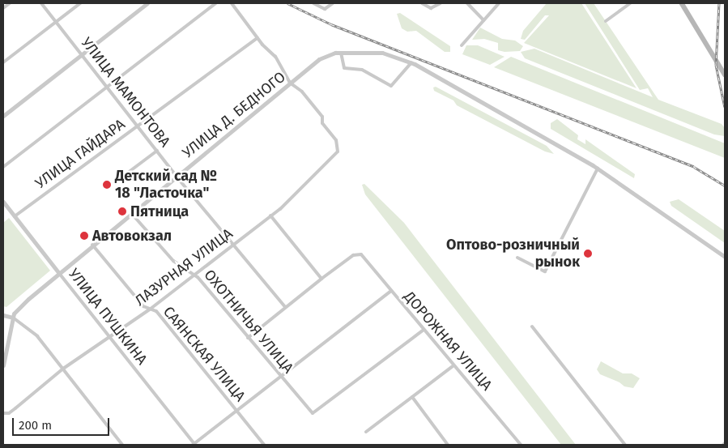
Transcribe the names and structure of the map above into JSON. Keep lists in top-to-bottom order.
{
  "streets": {
    "street": [
      "УЛИЦА МАМОНТОВА",
      "УЛИЦА Д. БЕДНОГО",
      "УЛИЦА ГАЙДАРА",
      "ЛАЗУРНАЯ УЛИЦА",
      "УЛИЦА ПУШКИНА",
      "ОХОТНИЧЬЯ УЛИЦА",
      "ДОРОЖНАЯ УЛИЦА",
      "САЯНСКАЯ УЛИЦА"
    ]
  },
  "crossings": [
    ["УЛИЦА МАМОНТОВА", "УЛИЦА Д. БЕДНОГО"],
    ["УЛИЦА МАМОНТОВА", "УЛИЦА ГАЙДАРА"],
    ["УЛИЦА МАМОНТОВА", "ЛАЗУРНАЯ УЛИЦА"],
    ["УЛИЦА Д. БЕДНОГО", "ЛАЗУРНАЯ УЛИЦА"],
    ["УЛИЦА Д. БЕДНОГО", "УЛИЦА ПУШКИНА"],
    ["УЛИЦА Д. БЕДНОГО", "ОХОТНИЧЬЯ УЛИЦА"],
    ["УЛИЦА Д. БЕДНОГО", "САЯНСКАЯ УЛИЦА"],
    ["УЛИЦА ГАЙДАРА", "УЛИЦА ПУШКИНА"],
    ["ЛАЗУРНАЯ УЛИЦА", "УЛИЦА ПУШКИНА"],
    ["ЛАЗУРНАЯ УЛИЦА", "ОХОТНИЧЬЯ УЛИЦА"],
    ["ЛАЗУРНАЯ УЛИЦА", "САЯНСКАЯ УЛИЦА"],
    ["ОХОТНИЧЬЯ УЛИЦА", "ДОРОЖНАЯ УЛИЦА"]
  ],
  "places": [
    "Детский сад № 18 \"Ласточка\"",
    "Пятница",
    "Автовокзал",
    "Оптово-розничный рынок"
  ],
  "scale_bar": "200 m"
}
